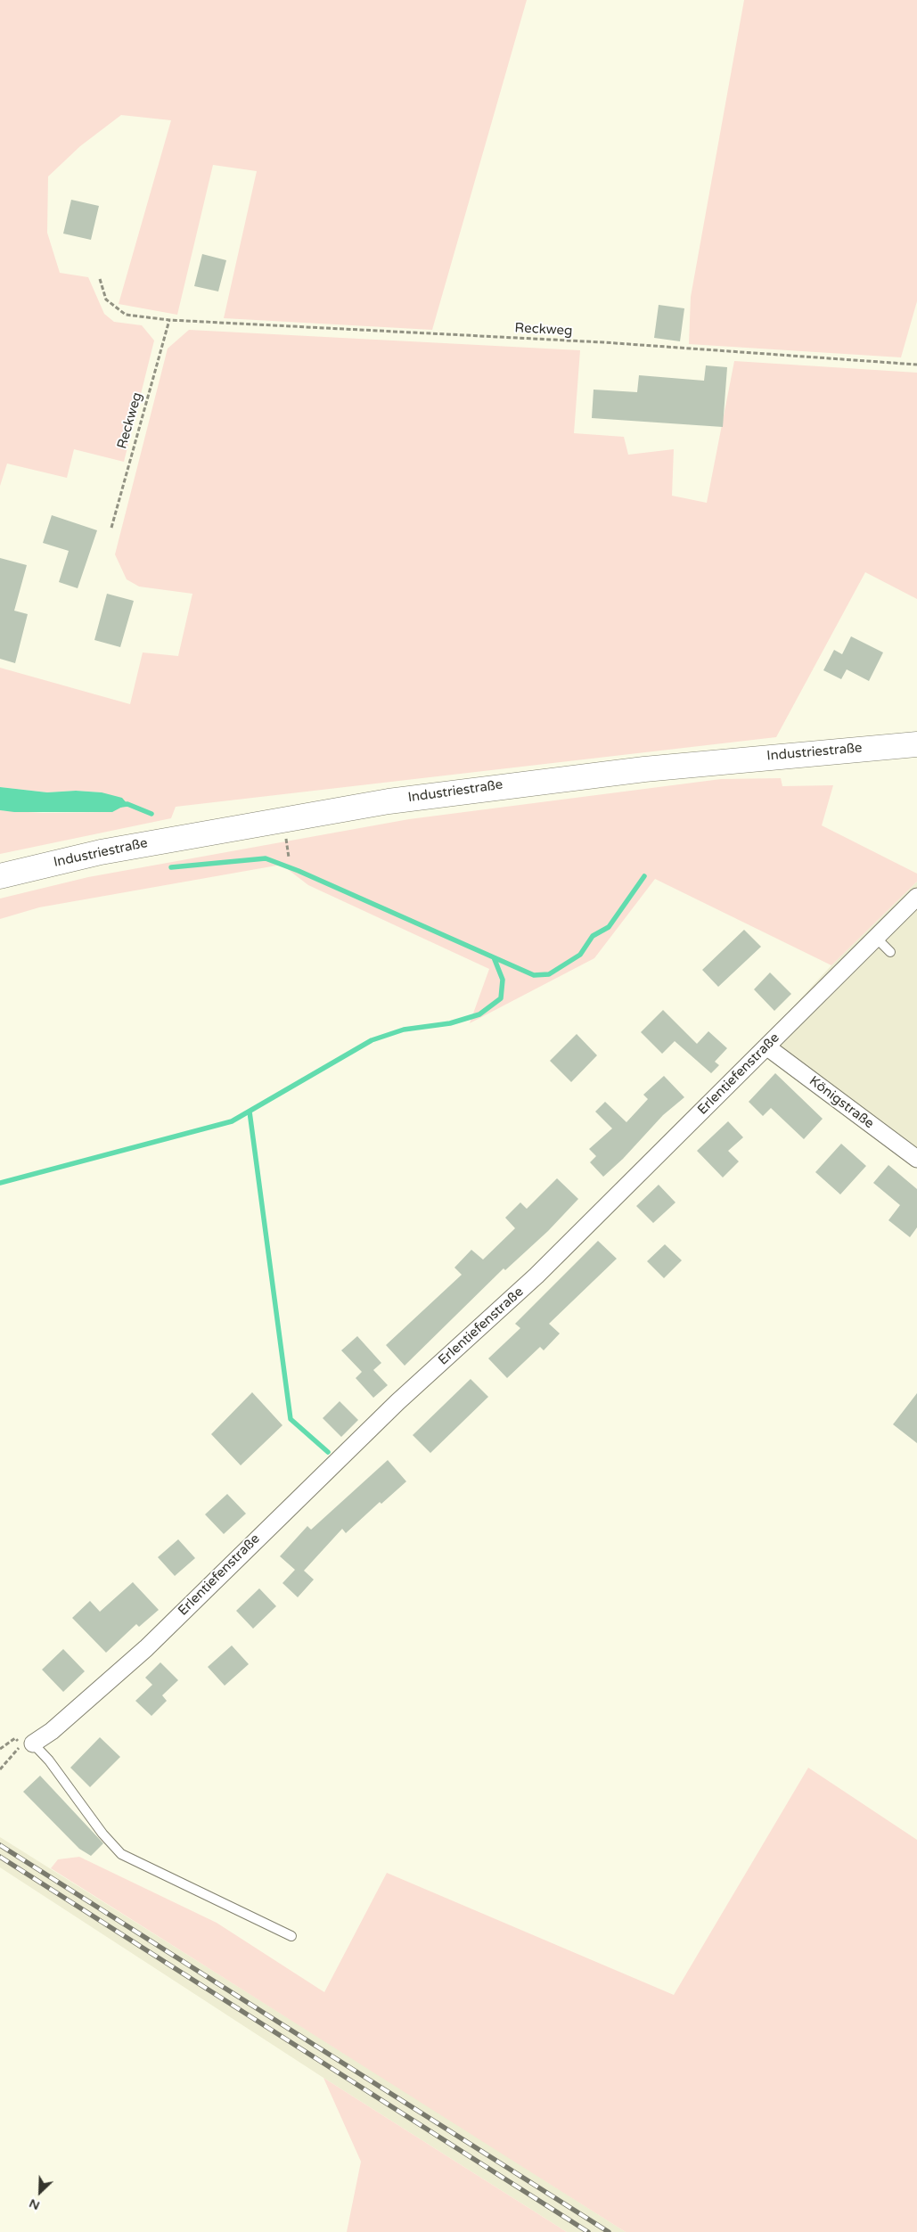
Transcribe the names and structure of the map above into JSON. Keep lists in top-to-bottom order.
{
  "streets": {
    "street": ["Industriestraße", "Erlentiefenstraße", "Königstraße"],
    "path": ["Reckweg"]
  },
  "crossings": [
    ["Erlentiefenstraße", "Königstraße"]
  ],
  "north": "bottom left"
}
